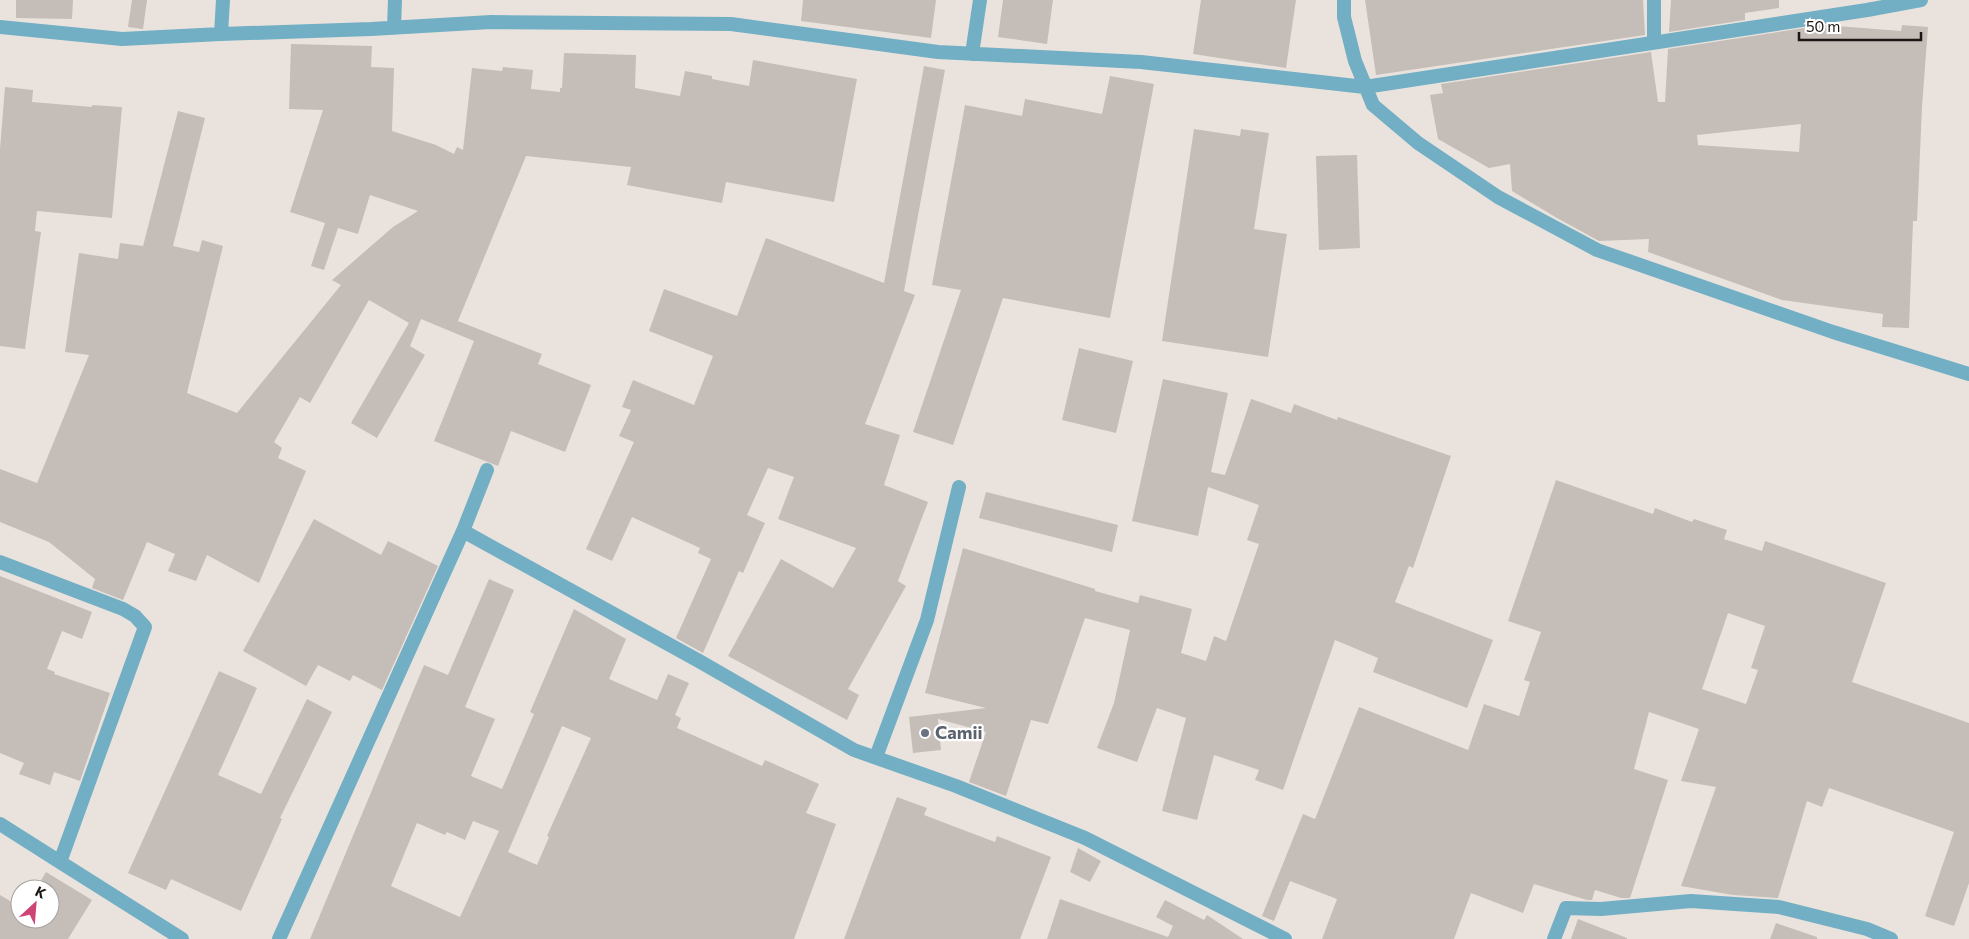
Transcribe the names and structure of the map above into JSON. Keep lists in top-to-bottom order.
{
  "places": ["Camii"],
  "scale_bar": "50 m",
  "north": "top right"
}
